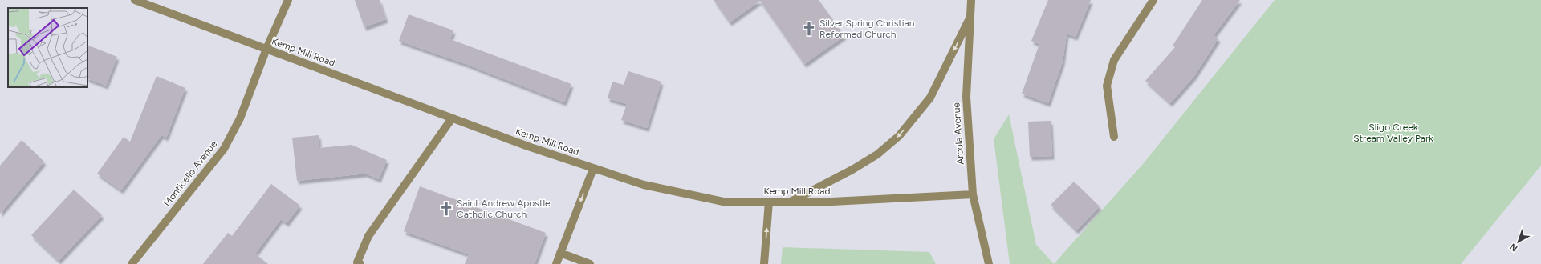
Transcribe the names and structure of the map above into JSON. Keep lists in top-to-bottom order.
{
  "streets": {
    "street": ["Kemp Mill Road", "Arcola Avenue", "Monticello Avenue"]
  },
  "crossings": [
    ["Kemp Mill Road", "Arcola Avenue"],
    ["Kemp Mill Road", "Monticello Avenue"]
  ],
  "parks": ["Sligo Creek Stream Valley Park"],
  "places": {
    "church": ["Silver Spring Christian Reformed Church", "Saint Andrew Apostle Catholic Church"]
  },
  "north": "bottom left"
}
